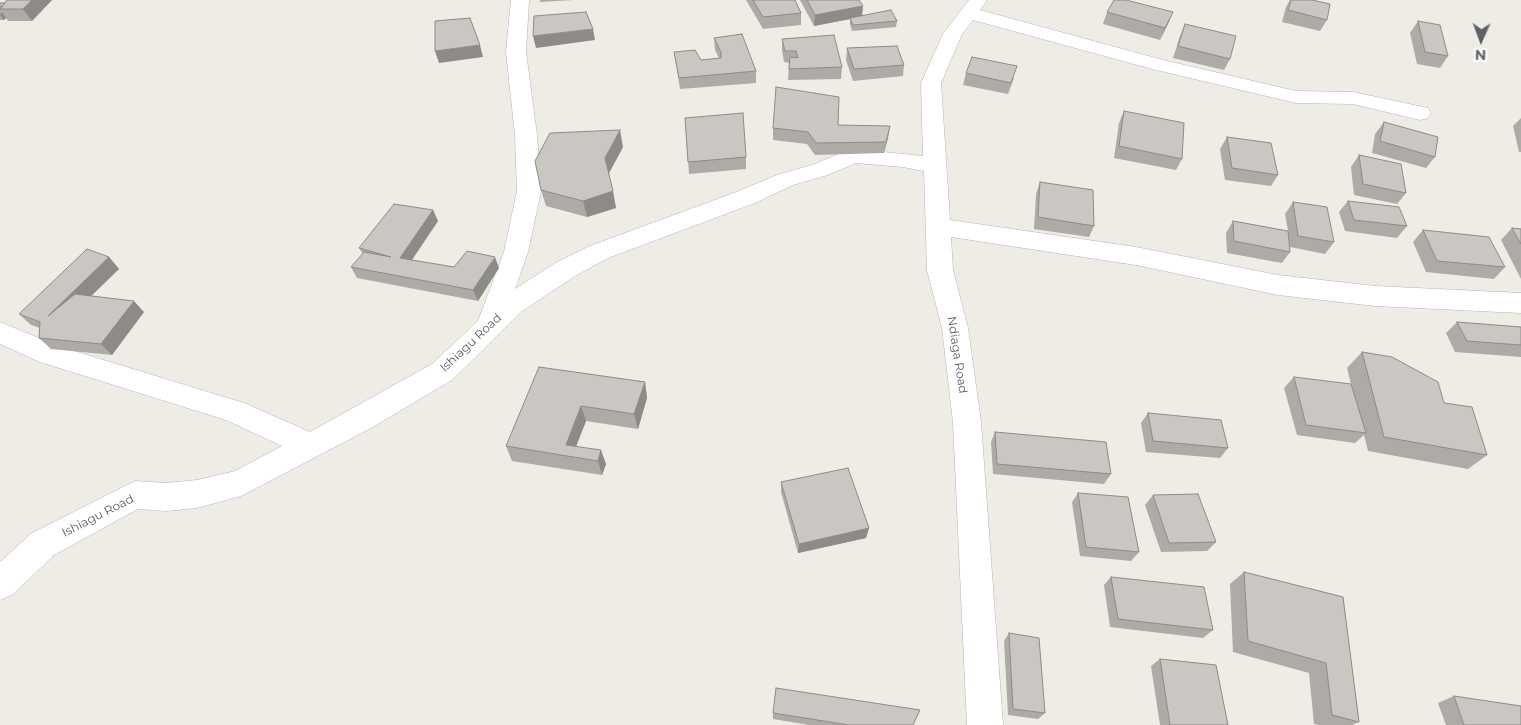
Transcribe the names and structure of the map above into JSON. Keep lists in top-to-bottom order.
{
  "streets": {
    "street": ["Ishiagu Road", "Ndiaga Road"]
  },
  "crossings": [
    ["Ishiagu Road", "Ndiaga Road"]
  ],
  "north": "bottom"
}
